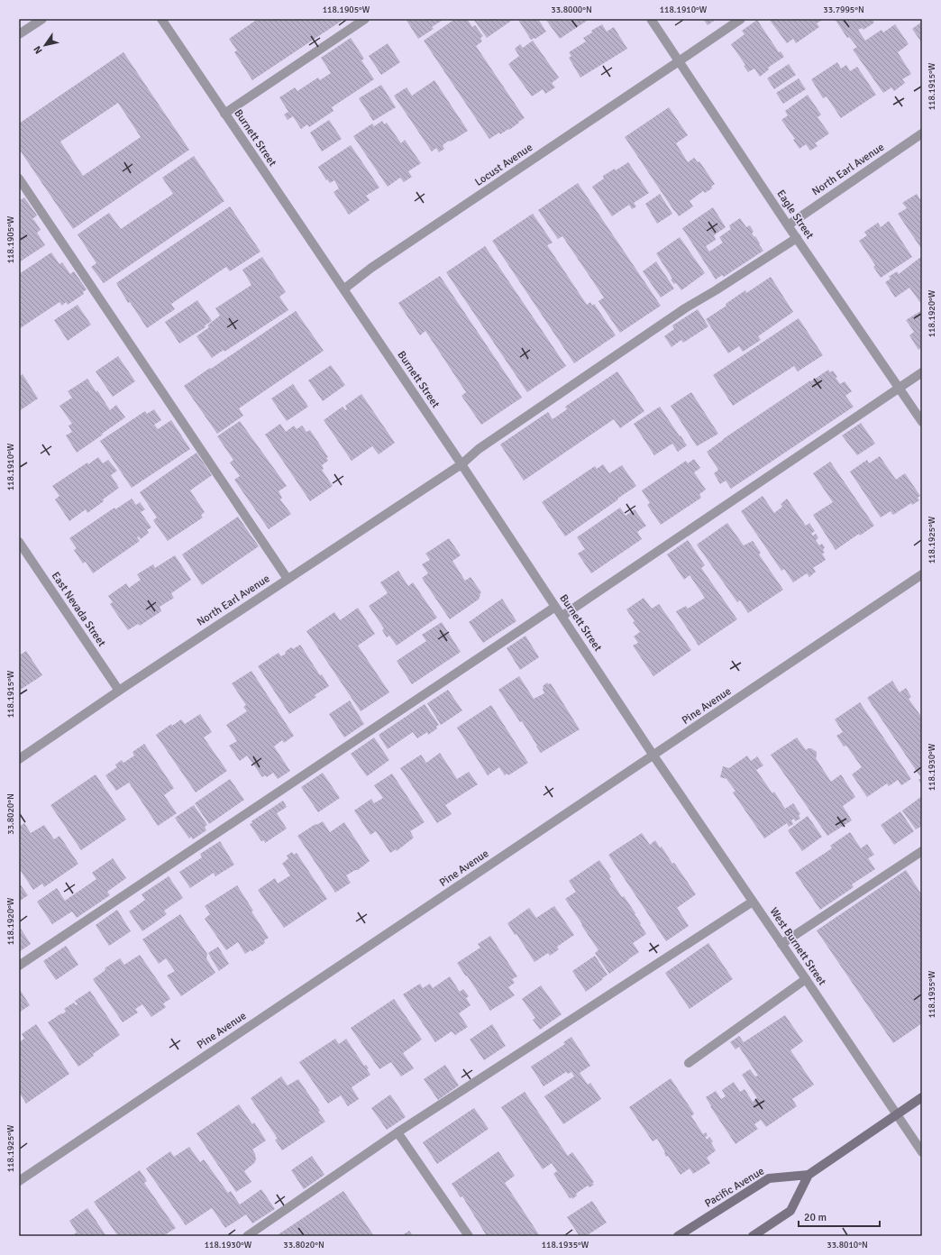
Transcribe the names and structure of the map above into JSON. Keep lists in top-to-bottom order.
{
  "streets": {
    "main road": ["Pacific Avenue"],
    "street": [
      "Burnett Street",
      "Locust Avenue",
      "North Earl Avenue",
      "Eagle Street",
      "East Nevada Street",
      "Pine Avenue",
      "West Burnett Street"
    ]
  },
  "crossings": [
    ["Burnett Street", "Locust Avenue"],
    ["Burnett Street", "North Earl Avenue"],
    ["Burnett Street", "Pine Avenue"],
    ["Burnett Street", "West Burnett Street"],
    ["Locust Avenue", "Eagle Street"],
    ["North Earl Avenue", "Eagle Street"],
    ["North Earl Avenue", "East Nevada Street"],
    ["Pine Avenue", "West Burnett Street"],
    ["West Burnett Street", "Pacific Avenue"]
  ],
  "scale_bar": "20 m",
  "north": "bottom left",
  "coordinates": [
    "118.1905°W",
    "33.8000°N",
    "118.1910°W",
    "33.7995°N",
    "118.1915°W",
    "118.1920°W",
    "118.1925°W",
    "118.1930°W",
    "33.8020°N",
    "118.1935°W",
    "33.8010°N"
  ]
}
